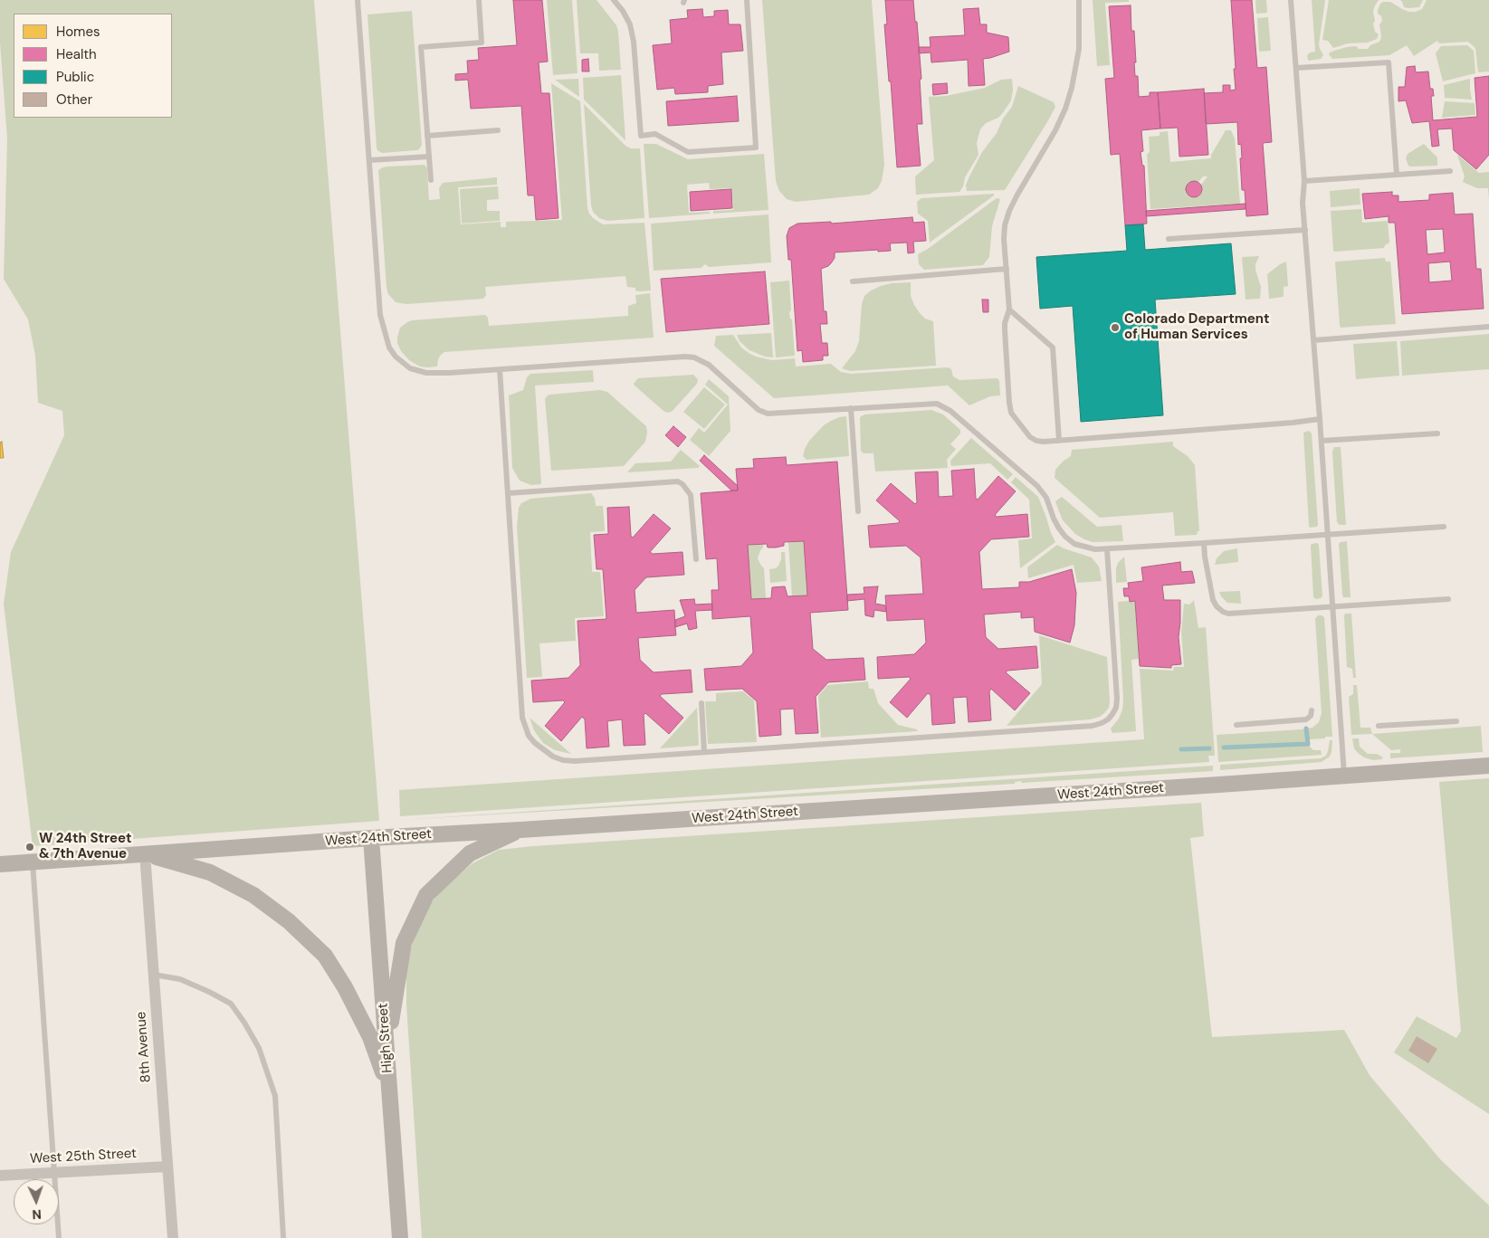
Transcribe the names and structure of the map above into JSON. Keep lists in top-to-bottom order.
{
  "streets": {
    "street": [
      "West 24th Street",
      "High Street",
      "8th Avenue",
      "West 25th Street"
    ]
  },
  "crossings": [
    ["West 24th Street", "High Street"],
    ["West 24th Street", "8th Avenue"],
    ["8th Avenue", "West 25th Street"]
  ],
  "places": ["Colorado Department of Human Services", "W 24th Street & 7th Avenue"],
  "legend": [
    "Homes",
    "Health",
    "Public",
    "Other"
  ],
  "north": "bottom"
}
